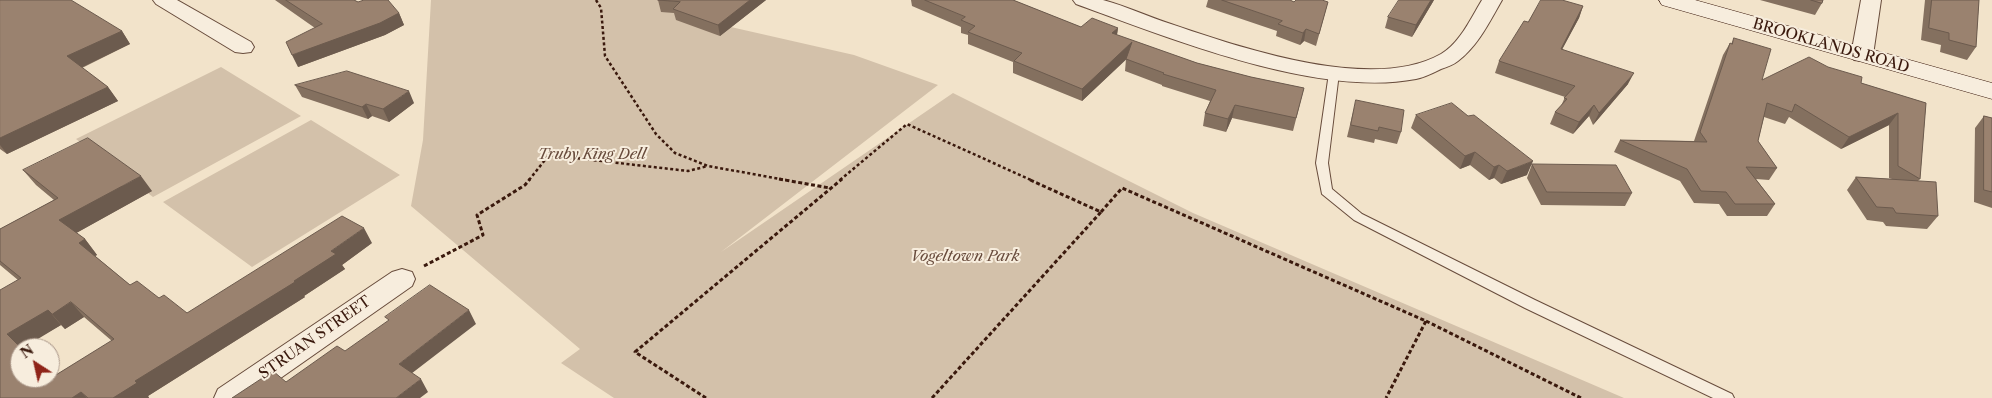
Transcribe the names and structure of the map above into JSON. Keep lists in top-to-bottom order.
{
  "streets": {
    "street": ["BROOKLANDS ROAD", "STRUAN STREET"]
  },
  "parks": ["Truby King Dell", "Vogeltown Park"],
  "north": "top left"
}
